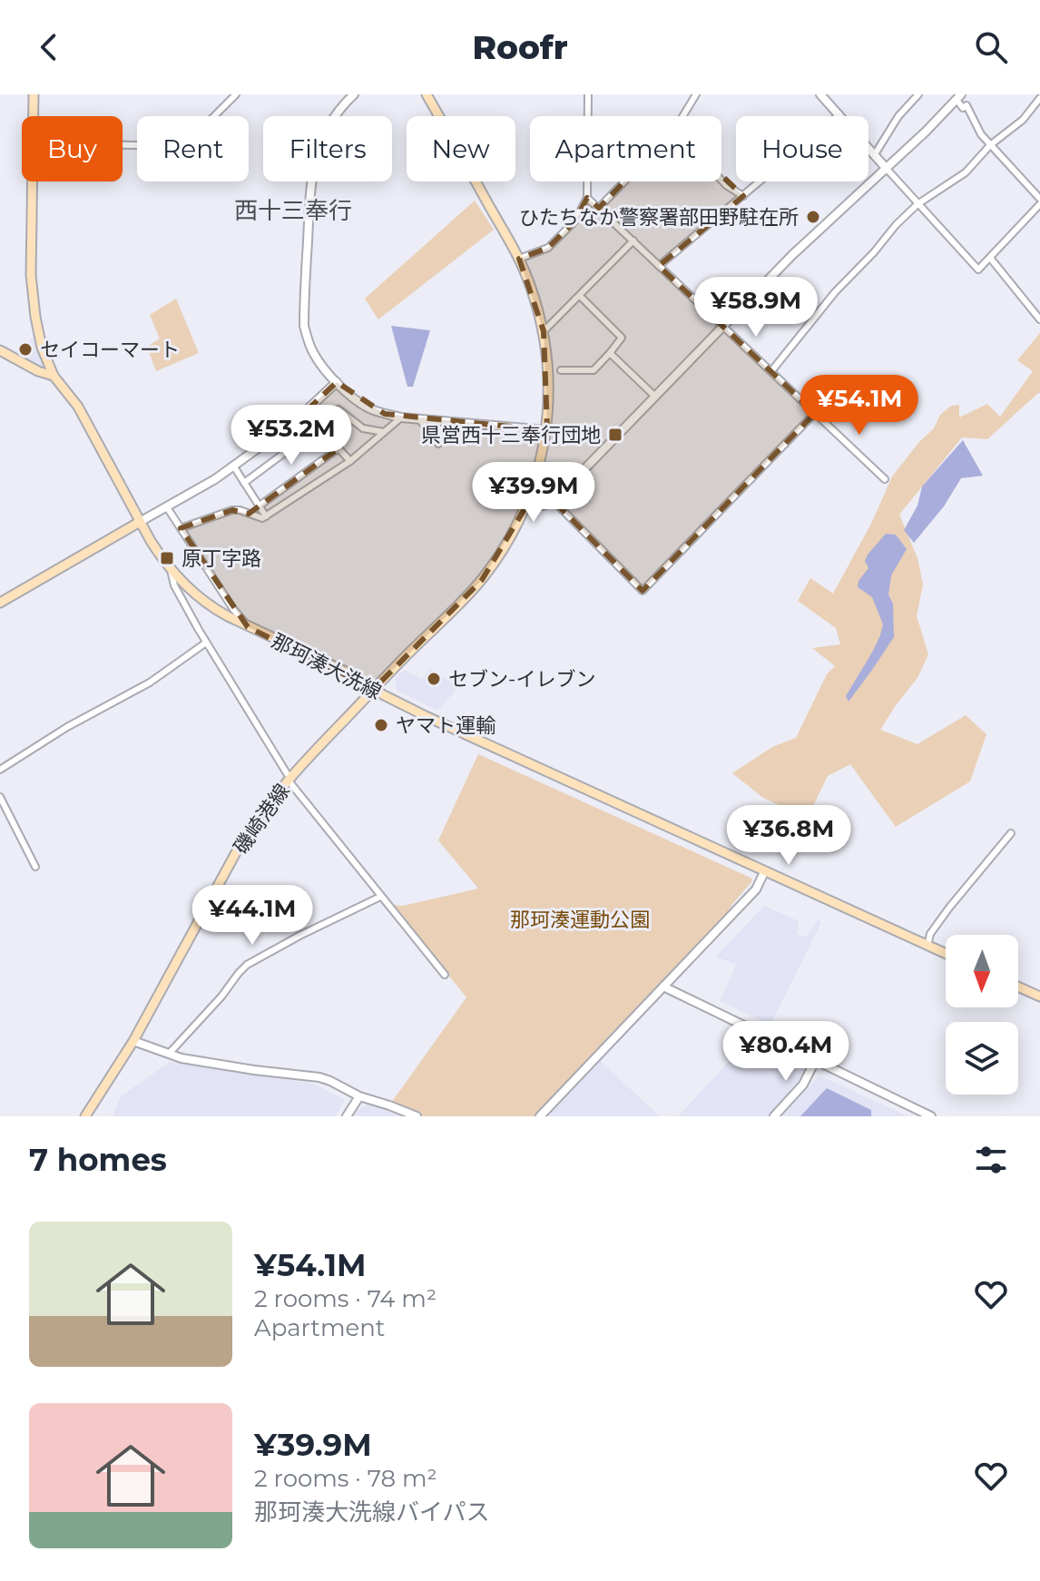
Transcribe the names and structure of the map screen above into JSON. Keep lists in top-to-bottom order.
{
  "streets": {
    "main road": ["那珂湊大洗線", "磯崎港線"]
  },
  "crossings": [
    ["那珂湊大洗線", "磯崎港線"]
  ],
  "districts": ["西十三奉行"],
  "parks": ["那珂湊運動公園"],
  "places": {
    "other": [
      "ひたちなか警察署部田野駐在所",
      "セイコーマート",
      "セブン-イレブン",
      "ヤマト運輸"
    ],
    "transit": ["県営西十三奉行団地", "原丁字路"]
  },
  "north": "bottom",
  "page": {
    "header": "Roofr",
    "chip": [
      "Buy",
      "Rent",
      "Filters",
      "New",
      "Apartment",
      "House"
    ],
    "price": [
      "¥58.9M",
      "¥54.1M",
      "¥53.2M",
      "¥39.9M",
      "¥36.8M",
      "¥44.1M",
      "¥80.4M"
    ],
    "heading": "7 homes",
    "list": [
      {
        "name": "¥54.1M",
        "note": "2 rooms · 74 m² · Apartment"
      },
      {
        "name": "¥39.9M",
        "note": "2 rooms · 78 m² · 那珂湊大洗線バイパス"
      }
    ]
  }
}
